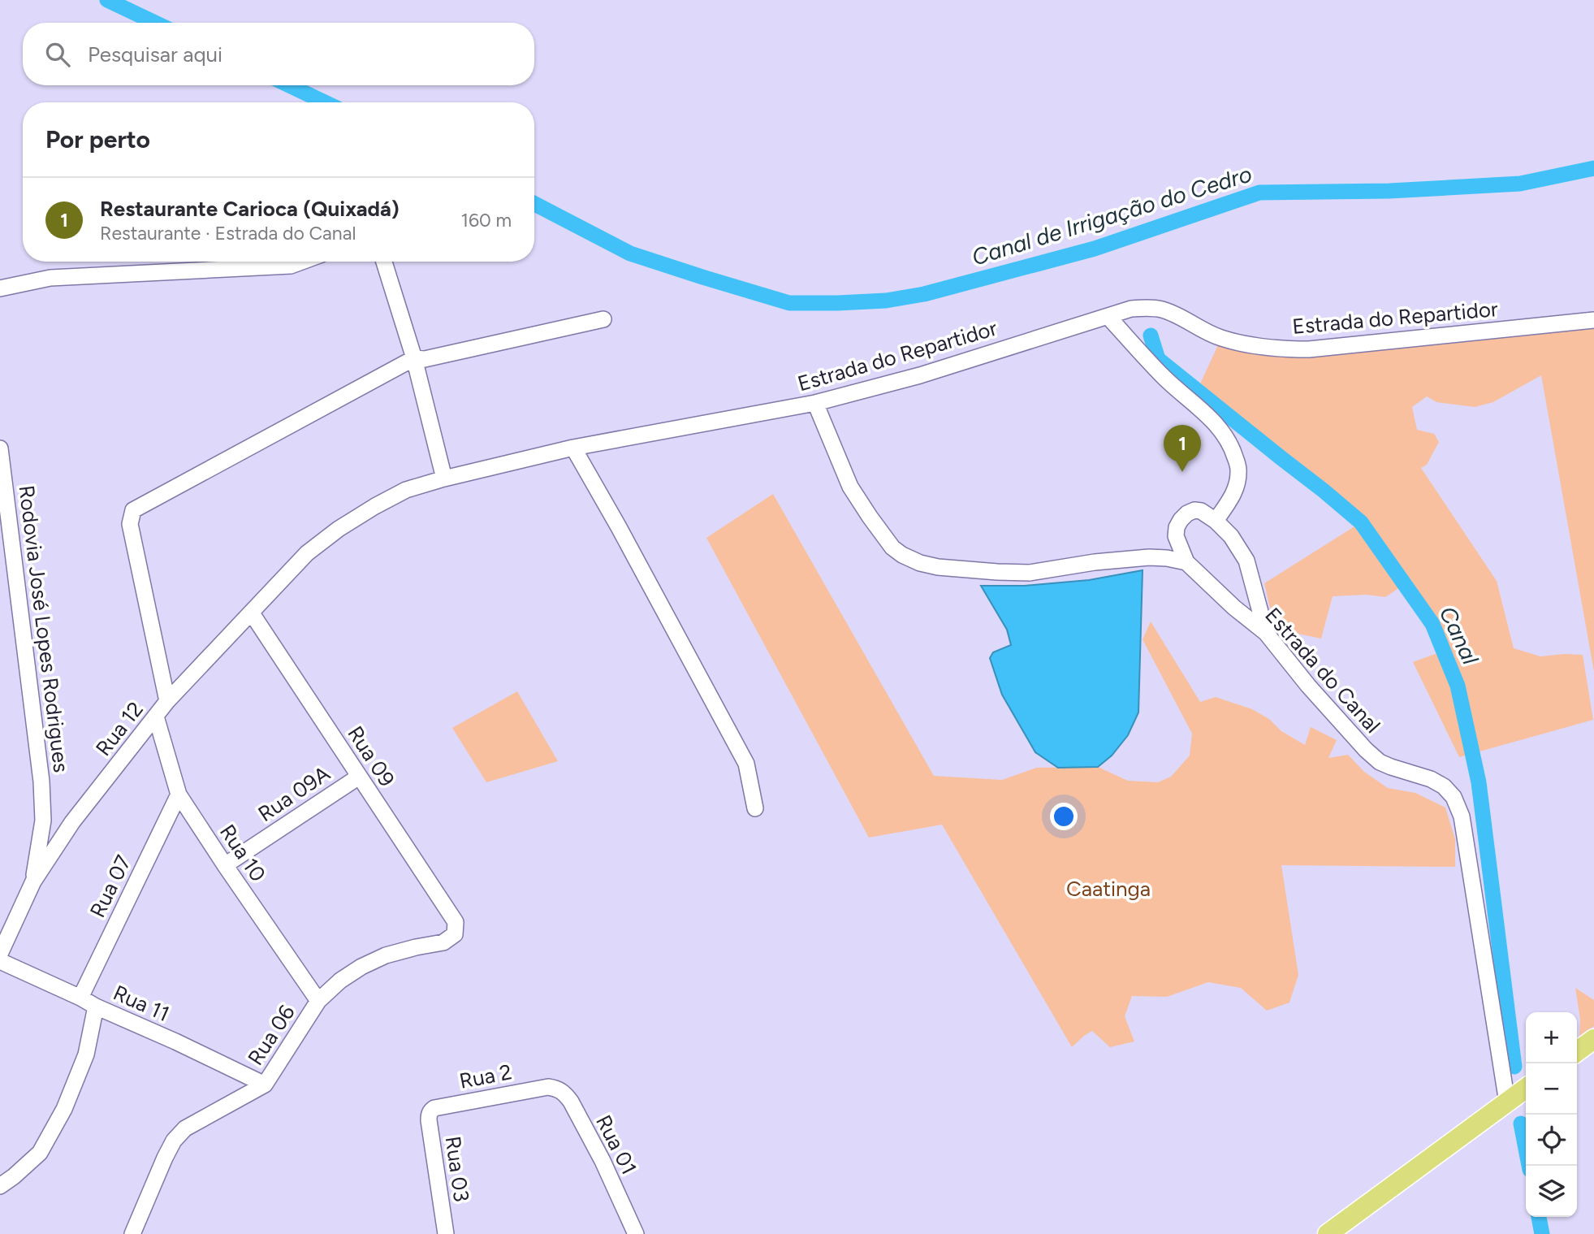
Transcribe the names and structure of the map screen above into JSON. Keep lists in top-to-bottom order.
{
  "streets": {
    "street": [
      "Estrada do Repartidor",
      "Rodovia José Lopes Rodrigues",
      "Estrada do Canal",
      "Rua 12",
      "Rua 09",
      "Rua 09A",
      "Rua 10",
      "Rua 07",
      "Rua 11",
      "Rua 06",
      "Rua 2",
      "Rua 01",
      "Rua 03"
    ]
  },
  "crossings": [
    ["Estrada do Repartidor", "Rua 12"],
    ["Estrada do Repartidor", "Rua 09"],
    ["Rodovia José Lopes Rodrigues", "Rua 12"],
    ["Rua 12", "Rua 09"],
    ["Rua 12", "Rua 10"],
    ["Rua 09", "Rua 09A"],
    ["Rua 09", "Rua 06"],
    ["Rua 09A", "Rua 10"],
    ["Rua 10", "Rua 07"],
    ["Rua 10", "Rua 06"],
    ["Rua 07", "Rua 11"],
    ["Rua 11", "Rua 06"],
    ["Rua 2", "Rua 01"],
    ["Rua 2", "Rua 03"]
  ],
  "water": ["Canal de Irrigação do Cedro", "Canal"],
  "parks": ["Caatinga"],
  "page": {
    "search": "Pesquisar aqui",
    "heading": "Por perto",
    "list": [
      {
        "mark": "1",
        "name": "Restaurante Carioca (Quixadá)",
        "note": "Restaurante · Estrada do Canal",
        "value": "160 m"
      }
    ],
    "pins": "1",
    "map_buttons": ["+", "−"]
  }
}
